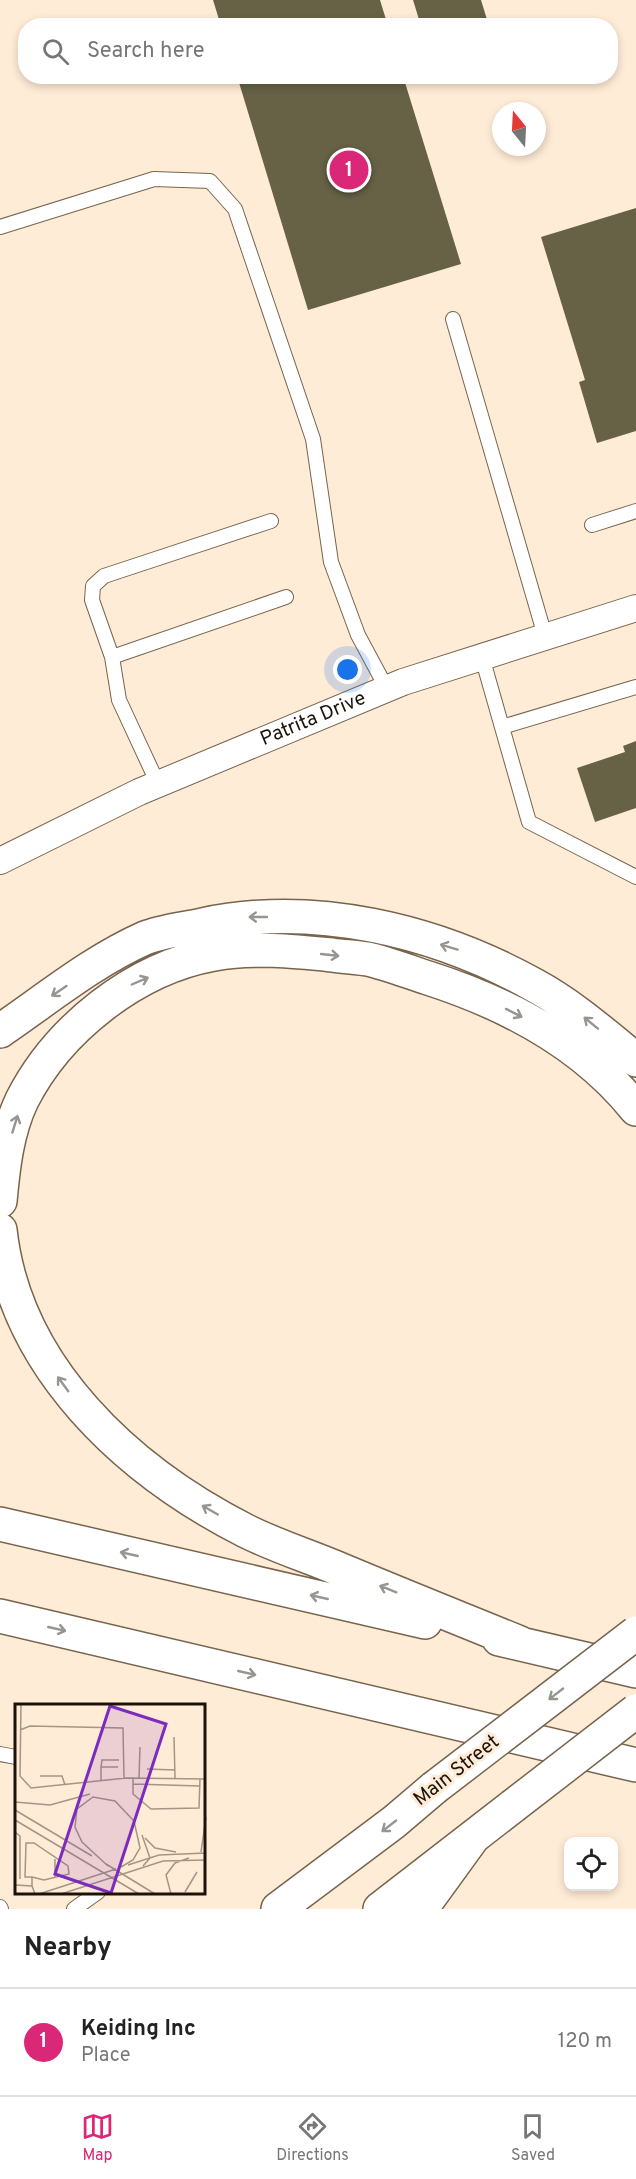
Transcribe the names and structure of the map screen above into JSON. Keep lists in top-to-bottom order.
{
  "streets": {
    "main road": ["Main Street"],
    "street": ["Patrita Drive"]
  },
  "north": "top",
  "page": {
    "search": "Search here",
    "pins": "1",
    "heading": "Nearby",
    "list": [
      {
        "mark": "1",
        "name": "Keiding Inc",
        "note": "Place",
        "value": "120 m"
      }
    ],
    "nav": ["Map", "Directions", "Saved"]
  }
}
